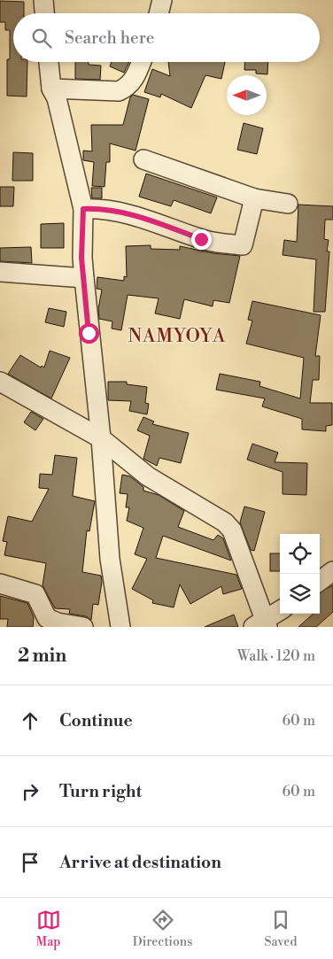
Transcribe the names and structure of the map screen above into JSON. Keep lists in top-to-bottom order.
{
  "districts": ["NAMYOYA"],
  "north": "left",
  "page": {
    "search": "Search here",
    "heading": ["2 min", "Walk · 120 m"],
    "list": [
      ["Continue", "60 m"],
      ["Turn right", "60 m"],
      "Arrive at destination"
    ],
    "nav": ["Map", "Directions", "Saved"]
  }
}
